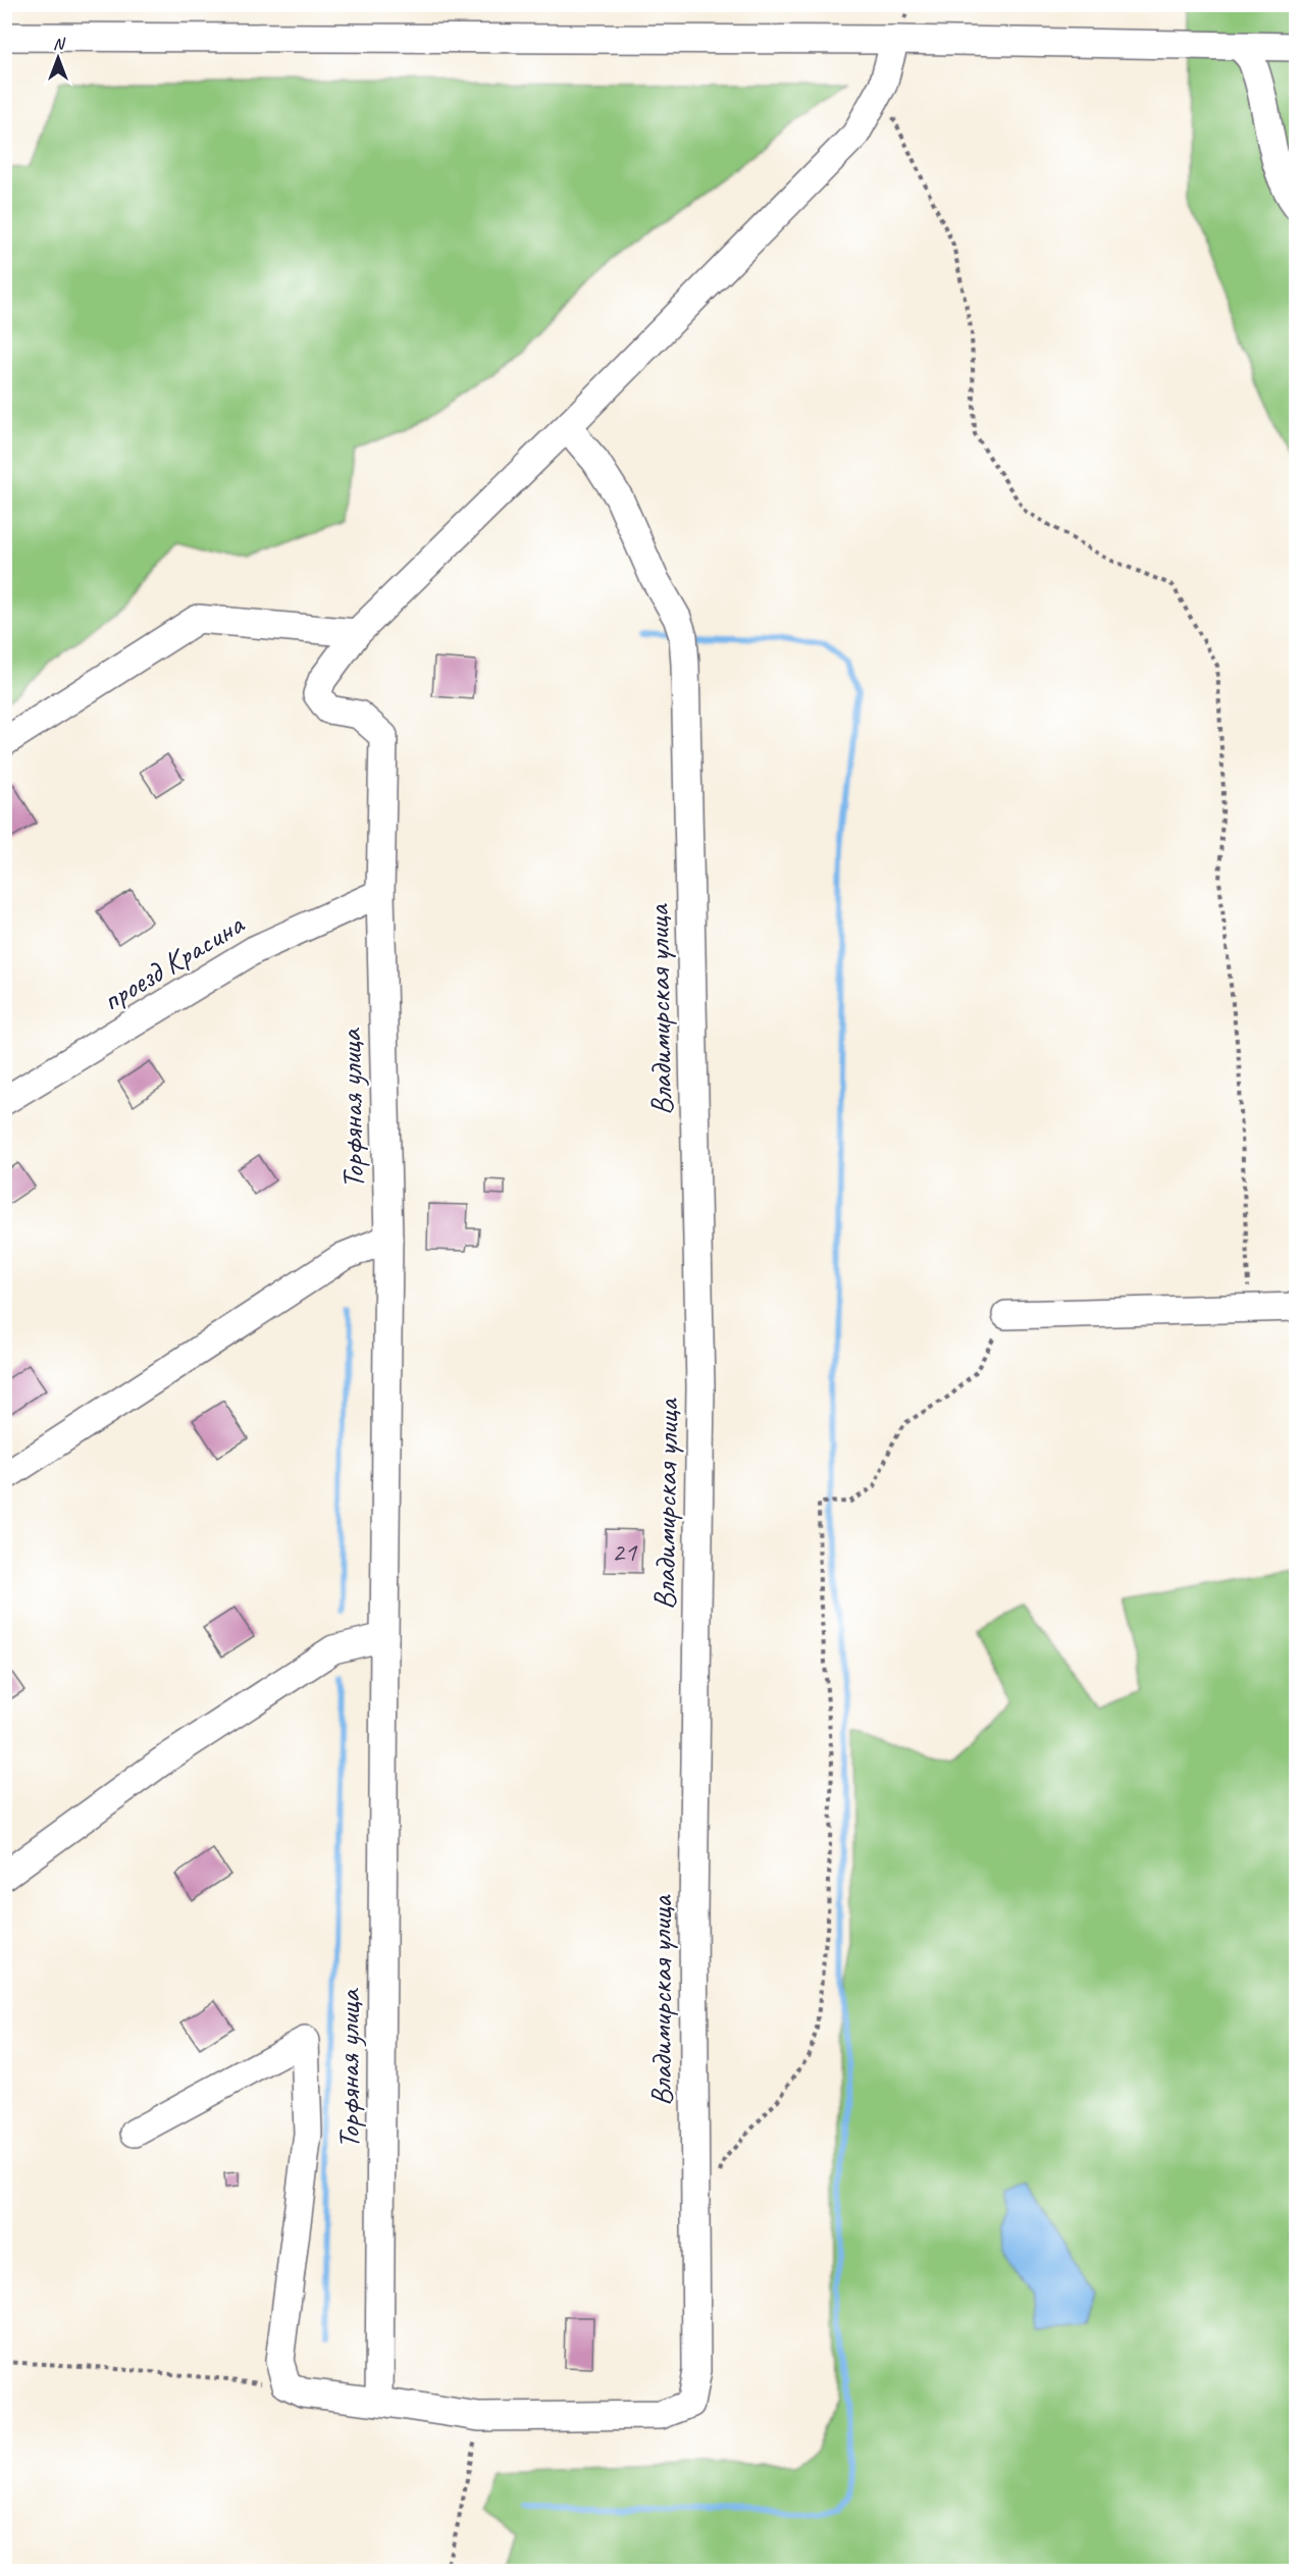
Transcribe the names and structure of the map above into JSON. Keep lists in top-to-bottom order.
{
  "streets": {
    "street": ["проезд Красина", "Владимирская улица", "Торфяная улица"]
  },
  "crossings": [
    ["проезд Красина", "Торфяная улица"]
  ],
  "house_numbers": ["21"],
  "north": "top"
}
